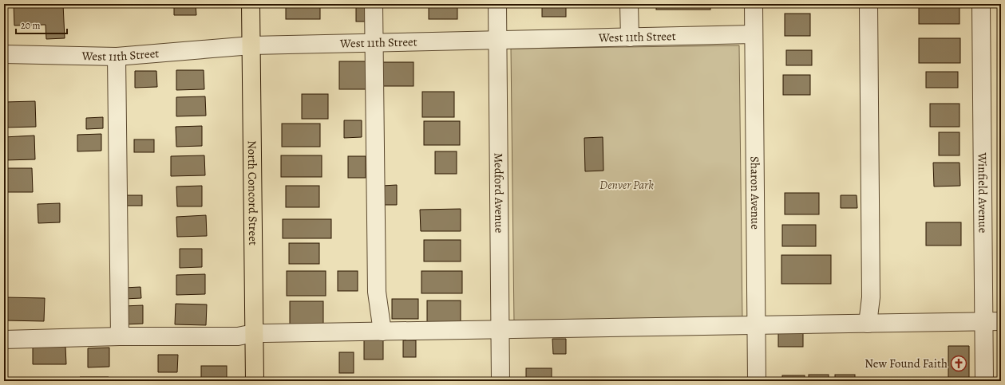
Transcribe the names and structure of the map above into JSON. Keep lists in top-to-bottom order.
{
  "streets": {
    "main road": ["North Concord Street"],
    "street": [
      "West 11th Street",
      "Medford Avenue",
      "Sharon Avenue",
      "Winfield Avenue"
    ]
  },
  "crossings": [
    ["West 11th Street", "North Concord Street"],
    ["West 11th Street", "Medford Avenue"],
    ["West 11th Street", "Sharon Avenue"]
  ],
  "parks": ["Denver Park"],
  "places": {
    "church": ["New Found Faith"]
  },
  "scale_bar": "20 m"
}
